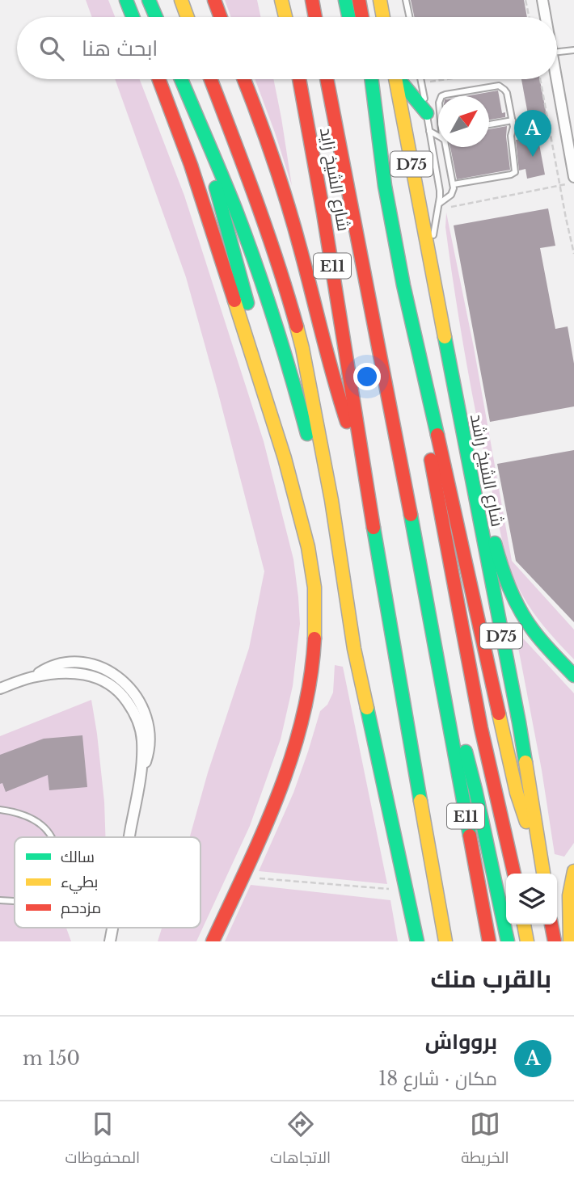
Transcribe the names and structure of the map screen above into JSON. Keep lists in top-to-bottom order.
{
  "streets": {
    "highway": [
      "D75",
      "شارع الشيخ زايد",
      "E11",
      "شارع الشيخ راشد"
    ]
  },
  "crossings": [
    ["شارع الشيخ زايد", "E11"]
  ],
  "legend": ["سالك", "بطيء", "مزدحم"],
  "north": "top right",
  "page": {
    "search": "ابحث هنا",
    "pins": "A",
    "heading": "بالقرب منك",
    "list": [
      {
        "mark": "A",
        "name": "بروواش",
        "note": "مكان · شارع 18",
        "value": "150 m"
      }
    ],
    "nav": ["الخريطة", "الاتجاهات", "المحفوظات"]
  }
}
